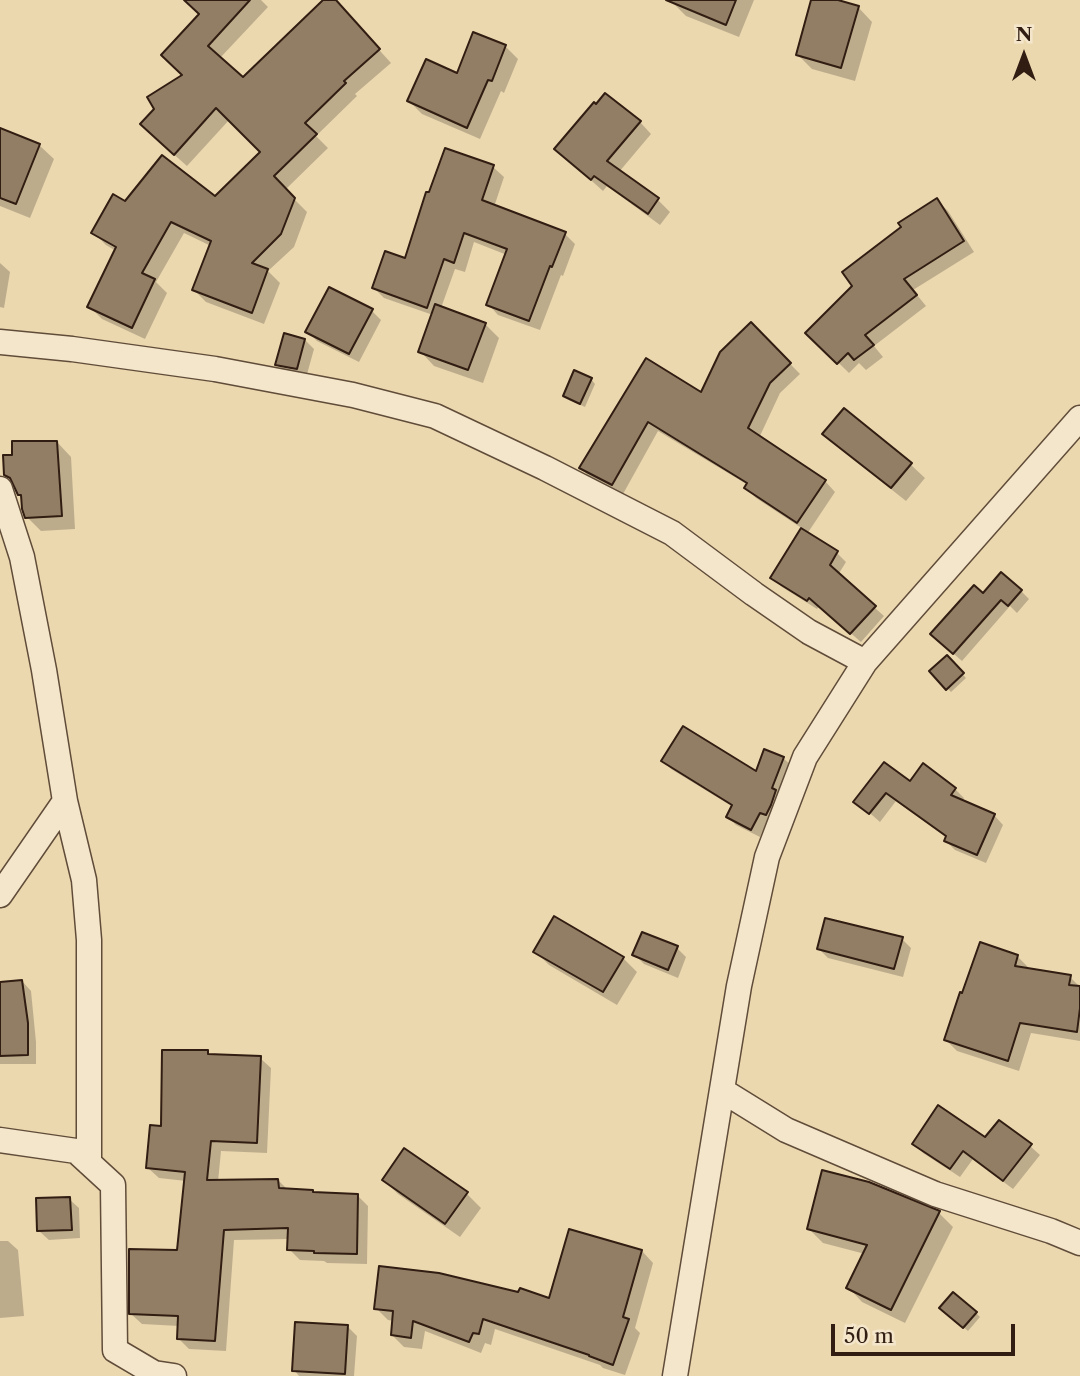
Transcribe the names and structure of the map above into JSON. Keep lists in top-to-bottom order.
{
  "scale_bar": "50 m",
  "north": "top"
}
